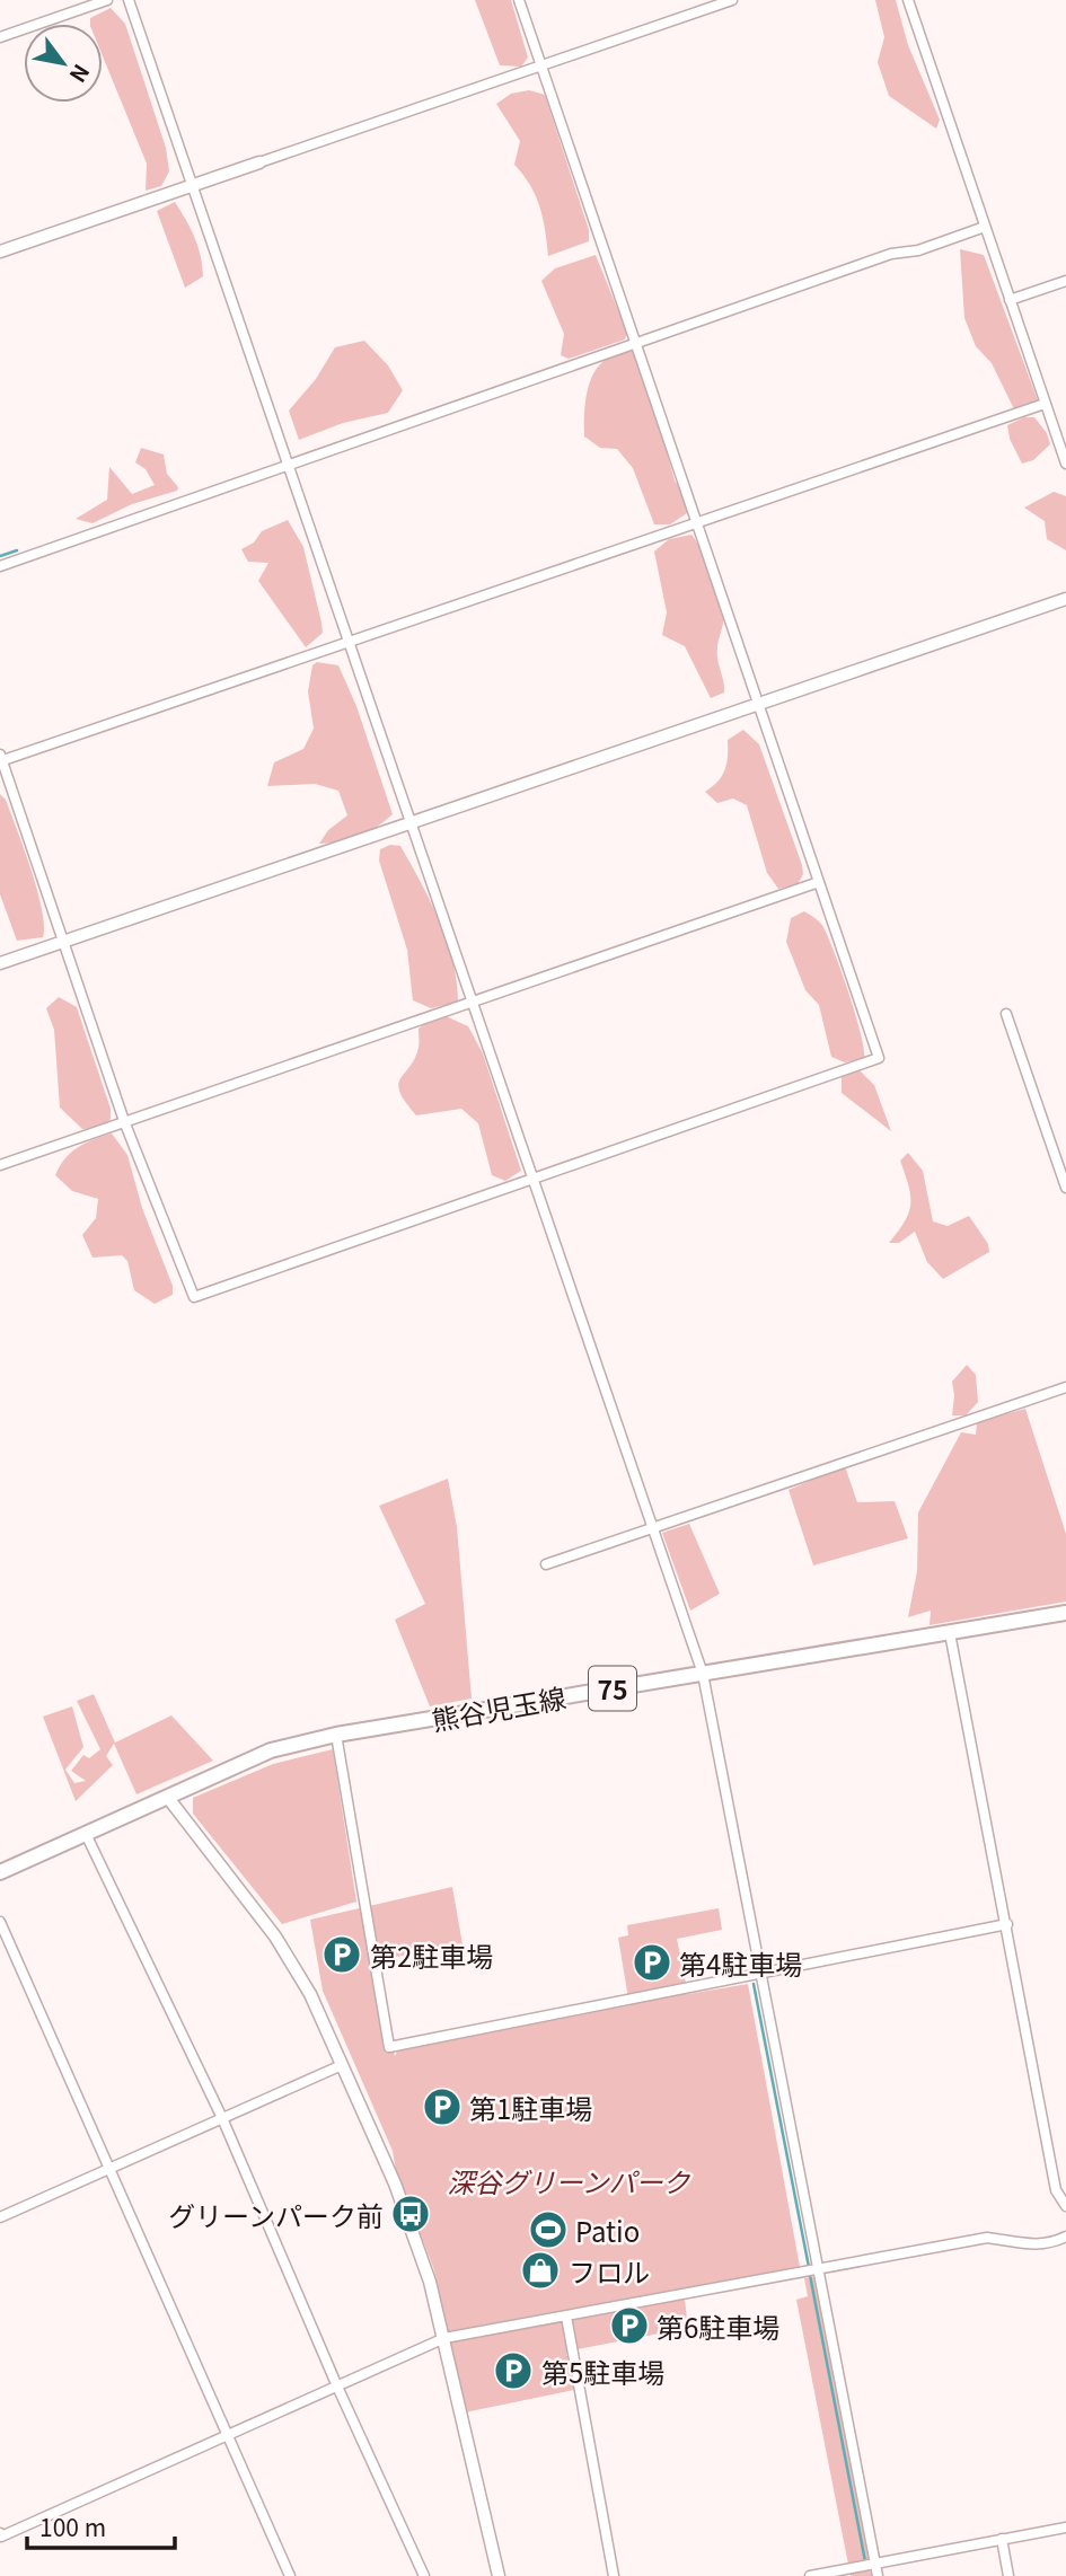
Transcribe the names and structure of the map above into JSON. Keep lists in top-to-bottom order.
{
  "streets": {
    "main road": ["75", "熊谷児玉線"]
  },
  "parks": ["深谷グリーンパーク"],
  "places": {
    "parking": [
      "第2駐車場",
      "第4駐車場",
      "第1駐車場",
      "第6駐車場",
      "第5駐車場"
    ],
    "bus stop": ["グリーンパーク前"],
    "sports": ["Patio"],
    "shop": ["フロル"]
  },
  "scale_bar": "100 m",
  "north": "bottom right"
}
